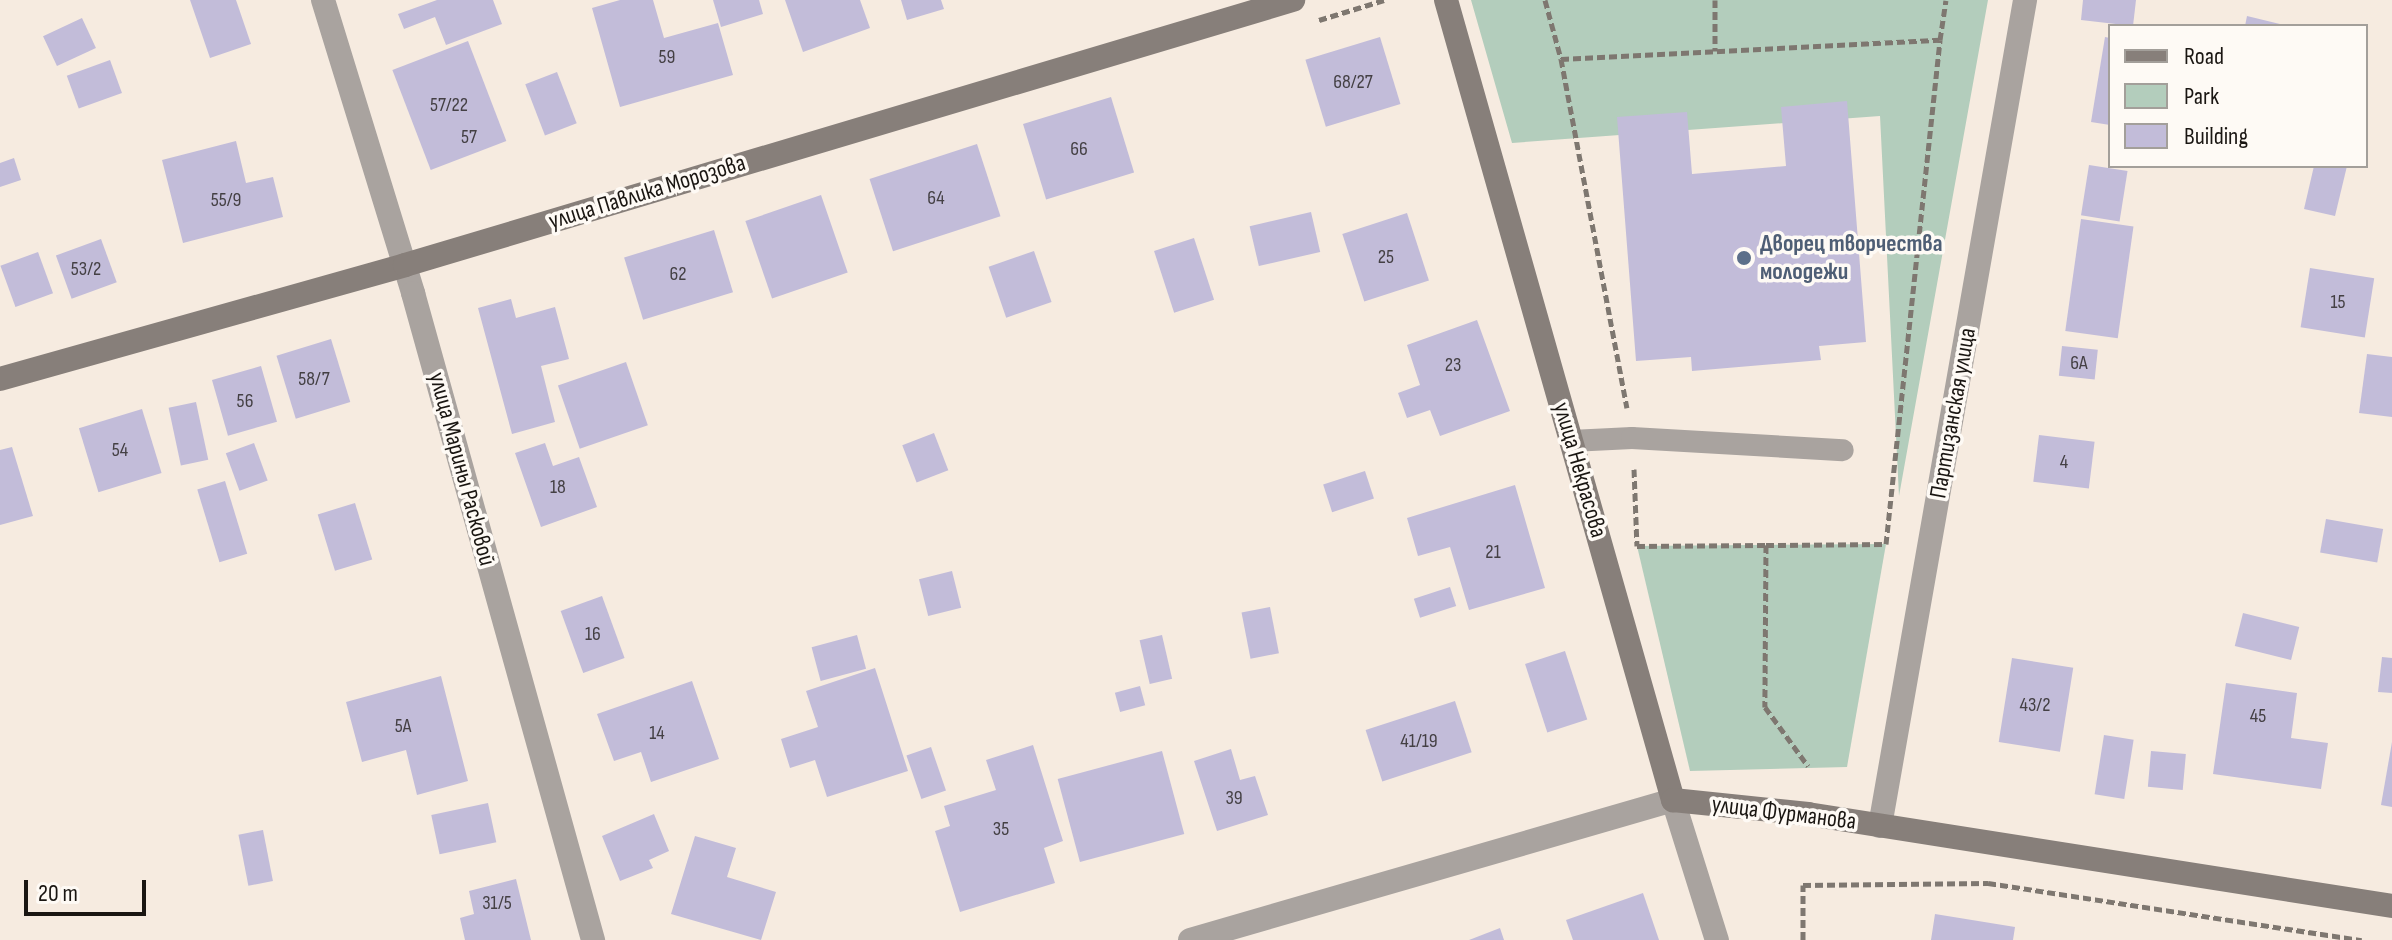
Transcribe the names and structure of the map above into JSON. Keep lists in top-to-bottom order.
{
  "streets": {
    "street": [
      "улица Павлика Морозова",
      "Партизанская улица",
      "улица Марины Расковой",
      "улица Некрасова",
      "улица Фурманова"
    ]
  },
  "crossings": [
    ["улица Павлика Морозова", "улица Марины Расковой"],
    ["Партизанская улица", "улица Фурманова"],
    ["улица Некрасова", "улица Фурманова"]
  ],
  "places": ["Дворец творчества молодежи"],
  "house_numbers": [
    "59",
    "68/27",
    "57/22",
    "57",
    "66",
    "64",
    "55/9",
    "25",
    "53/2",
    "62",
    "15",
    "6А",
    "23",
    "58/7",
    "56",
    "54",
    "4",
    "18",
    "21",
    "16",
    "43/2",
    "45",
    "5А",
    "14",
    "41/19",
    "39",
    "35",
    "31/5"
  ],
  "legend": ["Road", "Park", "Building"],
  "scale_bar": "20 m"
}
